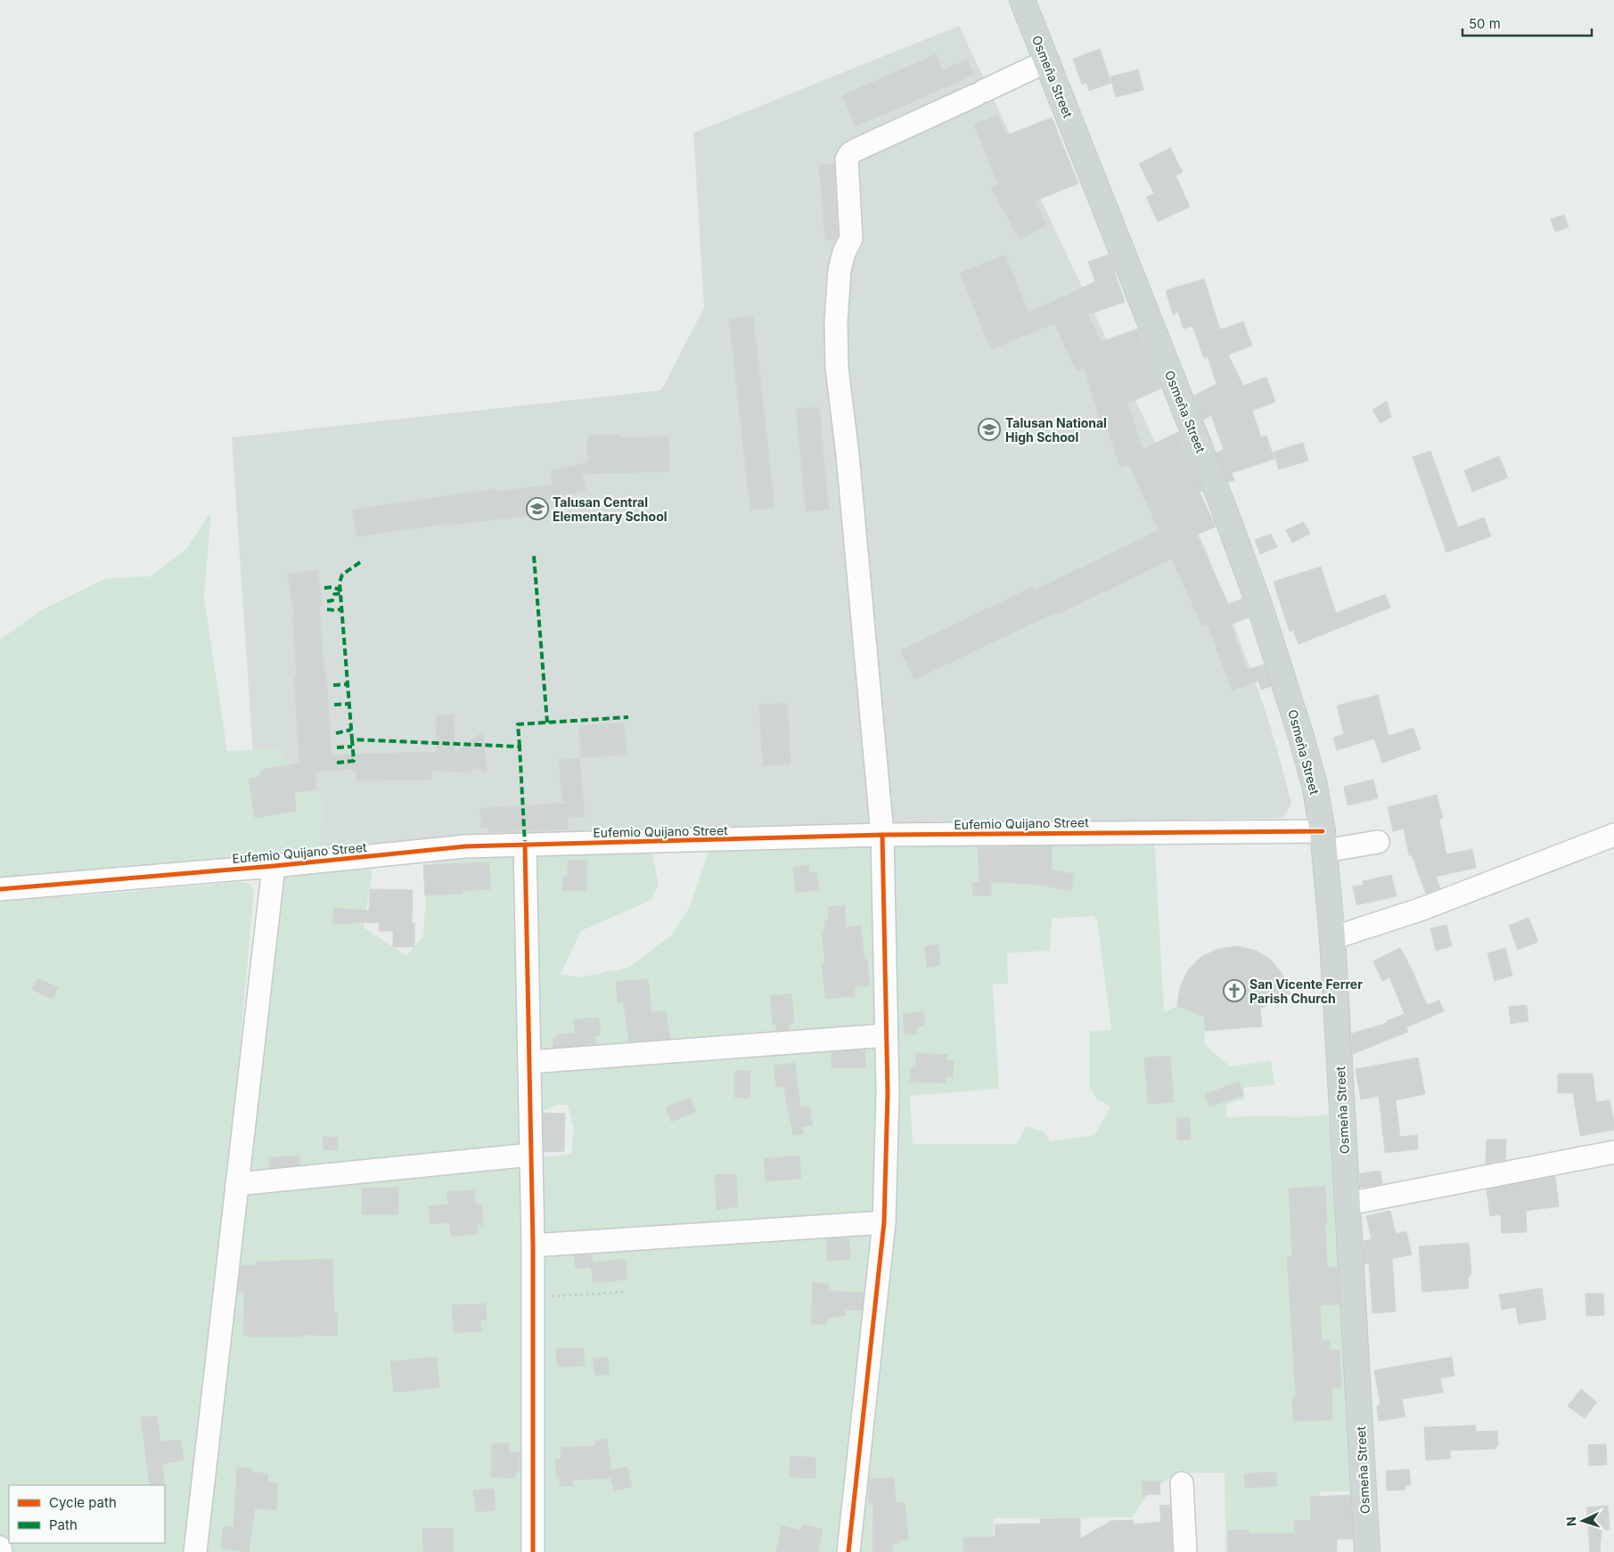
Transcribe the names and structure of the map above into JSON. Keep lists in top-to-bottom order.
{
  "streets": {
    "main road": ["Osmeña Street"],
    "street": ["Eufemio Quijano Street"]
  },
  "crossings": [
    ["Osmeña Street", "Eufemio Quijano Street"]
  ],
  "places": {
    "school or university": ["Talusan National High School", "Talusan Central Elementary School"],
    "church": ["San Vicente Ferrer Parish Church"]
  },
  "legend": ["Cycle path", "Path"],
  "scale_bar": "50 m",
  "north": "left"
}
